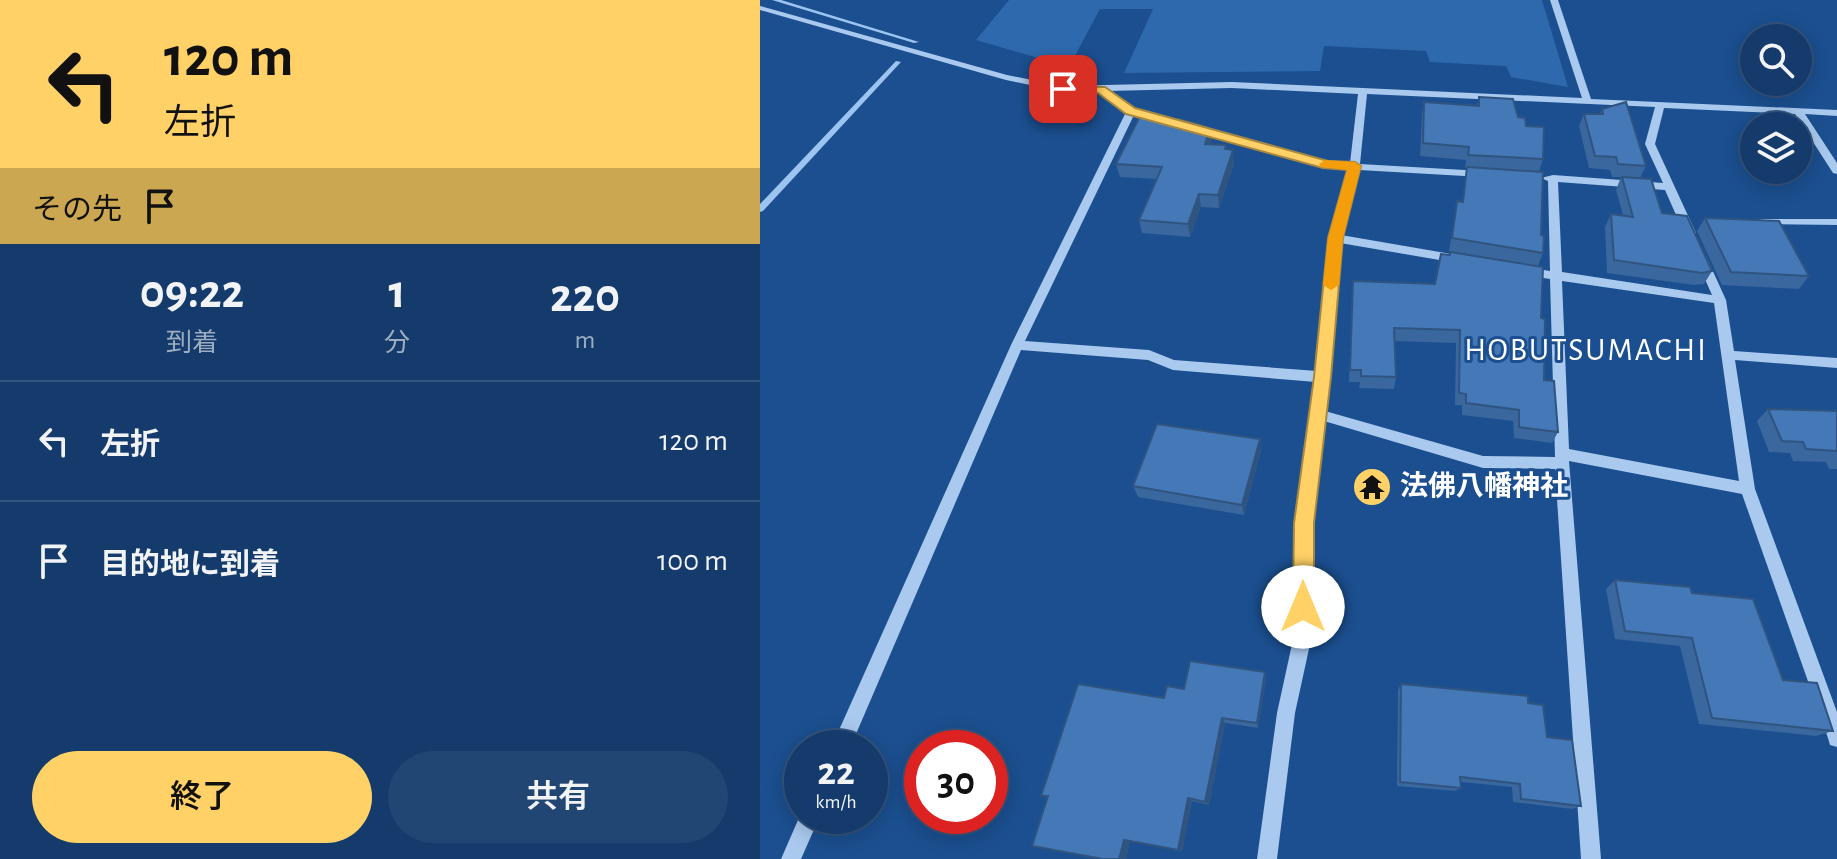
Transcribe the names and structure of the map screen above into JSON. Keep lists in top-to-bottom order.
{
  "districts": ["HOBUTSUMACHI"],
  "places": {
    "temple": ["法佛八幡神社"]
  },
  "page": {
    "turn": ["120 m", "左折"],
    "then": "その先",
    "eta": [
      "09:22",
      "到着",
      "1",
      "分",
      "220",
      "m"
    ],
    "list": [
      {
        "name": "左折",
        "value": "120 m"
      },
      {
        "name": "目的地に到着",
        "value": "100 m"
      }
    ],
    "speed": "22 km/h",
    "limit": "30",
    "buttons": ["終了", "共有"]
  }
}
